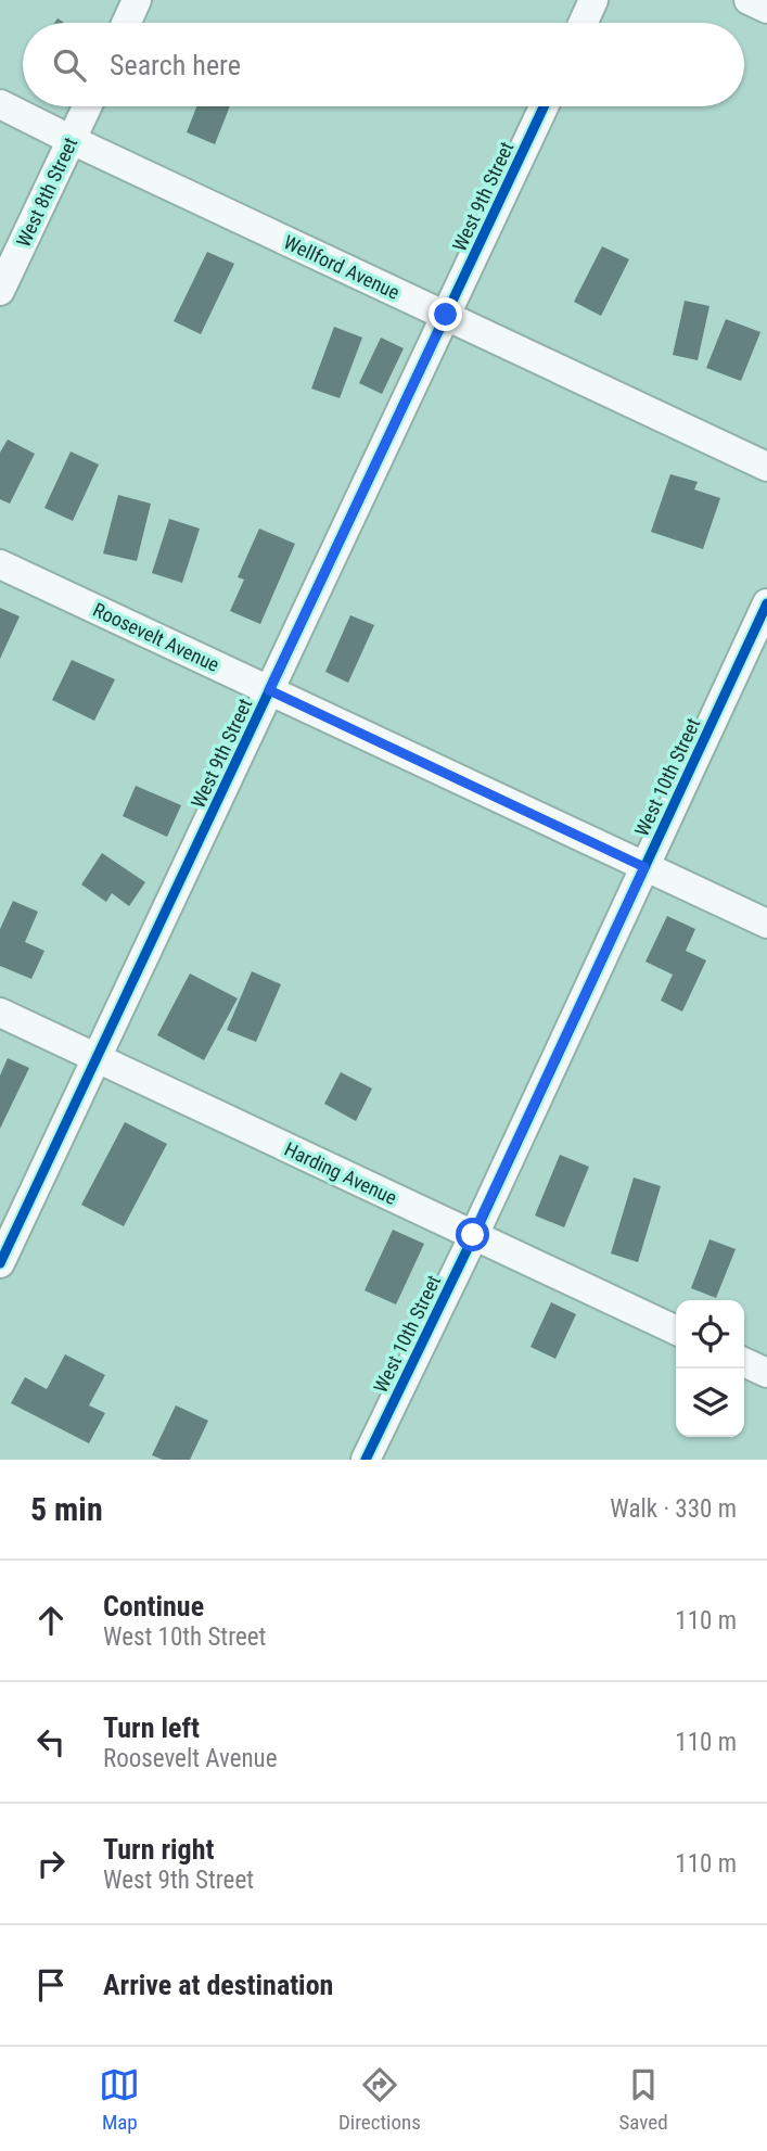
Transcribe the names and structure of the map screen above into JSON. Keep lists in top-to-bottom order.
{
  "streets": {
    "street": [
      "West 8th Street",
      "West 9th Street",
      "Wellford Avenue",
      "Roosevelt Avenue",
      "West 10th Street",
      "Harding Avenue"
    ]
  },
  "crossings": [
    ["West 8th Street", "Wellford Avenue"],
    ["West 9th Street", "Wellford Avenue"],
    ["West 9th Street", "Roosevelt Avenue"],
    ["West 9th Street", "Harding Avenue"],
    ["Roosevelt Avenue", "West 10th Street"],
    ["West 10th Street", "Harding Avenue"]
  ],
  "page": {
    "search": "Search here",
    "heading": ["5 min", "Walk · 330 m"],
    "list": [
      ["Continue", "West 10th Street", "110 m"],
      ["Turn left", "Roosevelt Avenue", "110 m"],
      ["Turn right", "West 9th Street", "110 m"],
      "Arrive at destination"
    ],
    "nav": ["Map", "Directions", "Saved"]
  }
}
